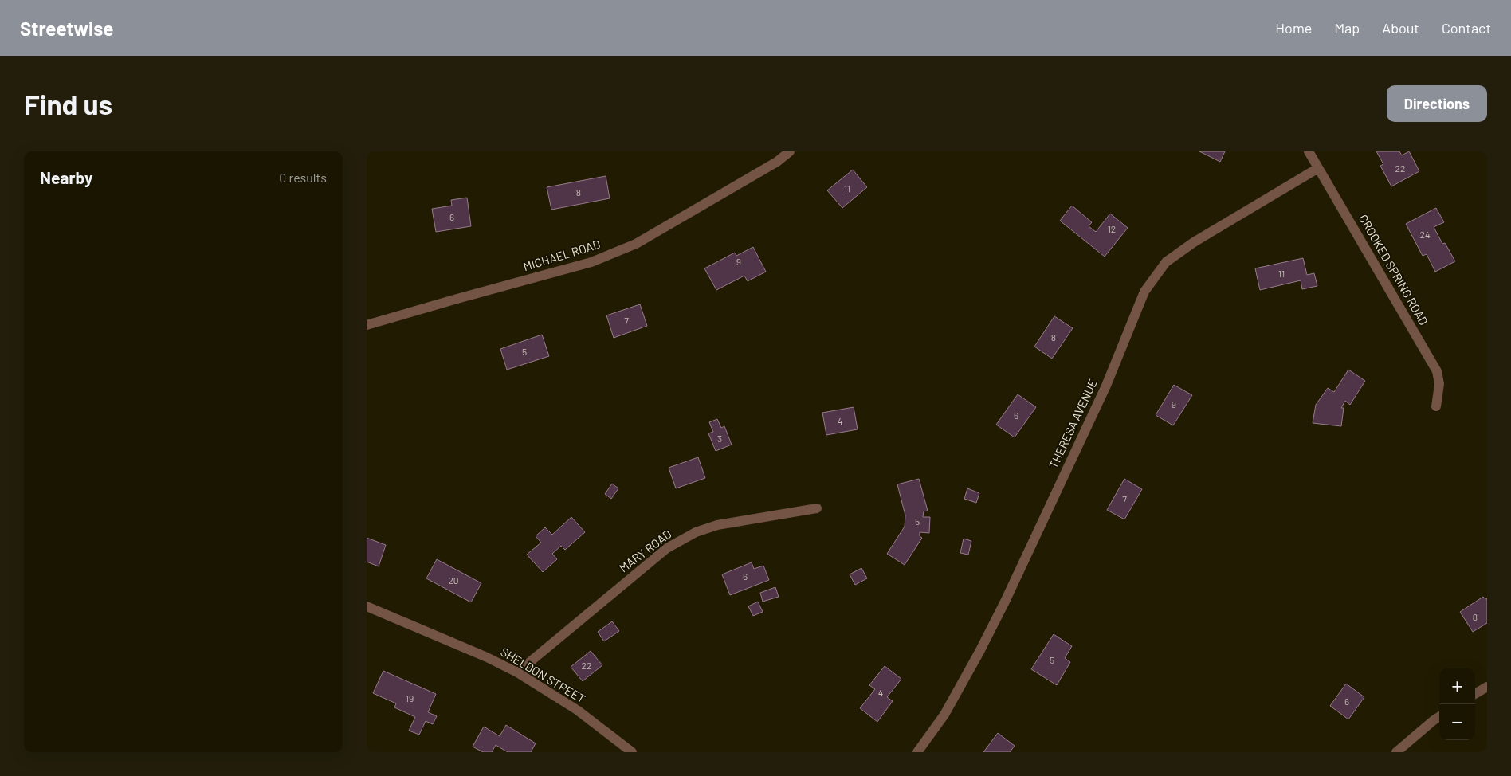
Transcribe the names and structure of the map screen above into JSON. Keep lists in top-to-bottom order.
{
  "streets": {
    "street": [
      "MICHAEL ROAD",
      "CROOKED SPRING ROAD",
      "THERESA AVENUE",
      "MARY ROAD",
      "SHELDON STREET"
    ]
  },
  "crossings": [
    ["CROOKED SPRING ROAD", "THERESA AVENUE"],
    ["MARY ROAD", "SHELDON STREET"]
  ],
  "house_numbers": [
    "22",
    "11",
    "8",
    "6",
    "12",
    "24",
    "9",
    "11",
    "7",
    "8",
    "5",
    "9",
    "6",
    "4",
    "3",
    "7",
    "5",
    "6",
    "20",
    "8",
    "5",
    "22",
    "4",
    "19",
    "6"
  ],
  "page": {
    "header": "Streetwise",
    "nav": [
      "Home",
      "Map",
      "About",
      "Contact"
    ],
    "buttons": "Directions",
    "title": "Find us",
    "heading": ["Nearby", "0 results"],
    "map_buttons": ["+", "−"]
  }
}
